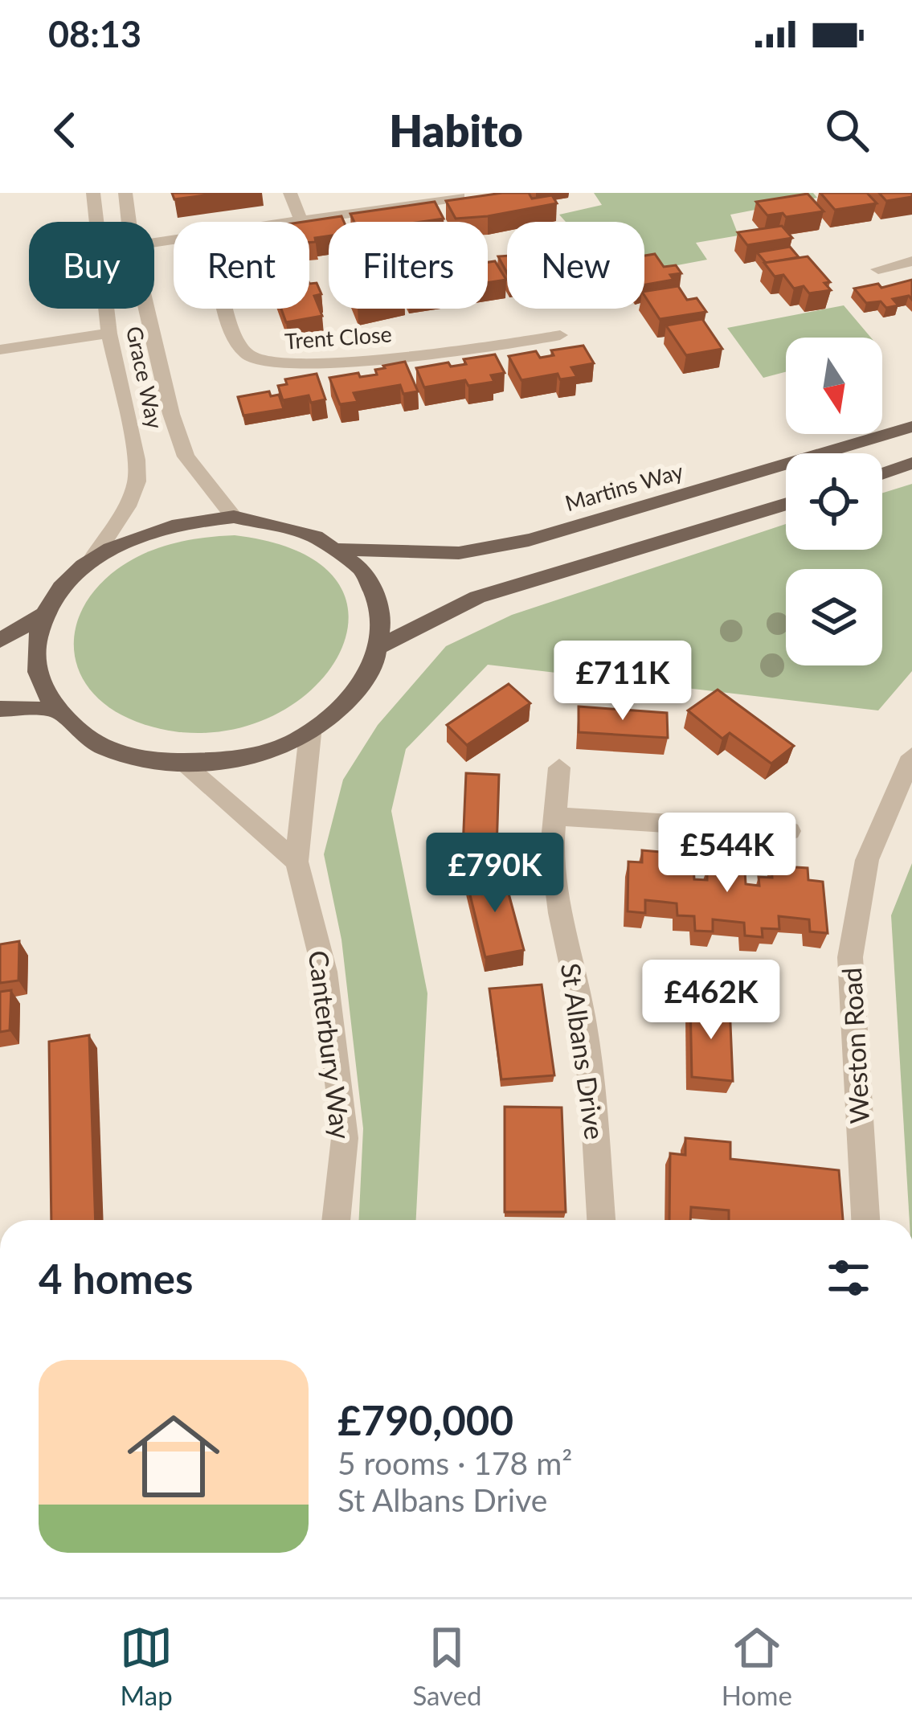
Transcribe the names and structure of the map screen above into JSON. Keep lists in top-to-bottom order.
{
  "streets": {
    "main road": ["Martins Way"],
    "street": [
      "Trent Close",
      "Grace Way",
      "Canterbury Way",
      "Weston Road",
      "St Albans Drive"
    ]
  },
  "crossings": [
    ["Grace Way", "Martins Way"],
    ["Grace Way", "Canterbury Way"],
    ["Martins Way", "Canterbury Way"]
  ],
  "north": "bottom",
  "page": {
    "status": "08:13",
    "header": "Habito",
    "chip": [
      "Buy",
      "Rent",
      "Filters",
      "New"
    ],
    "price": [
      "£711K",
      "£544K",
      "£790K",
      "£462K"
    ],
    "heading": "4 homes",
    "list": [
      {
        "name": "£790,000",
        "note": "5 rooms · 178 m² · St Albans Drive"
      }
    ],
    "tabs": ["Map", "Saved", "Home"]
  }
}
